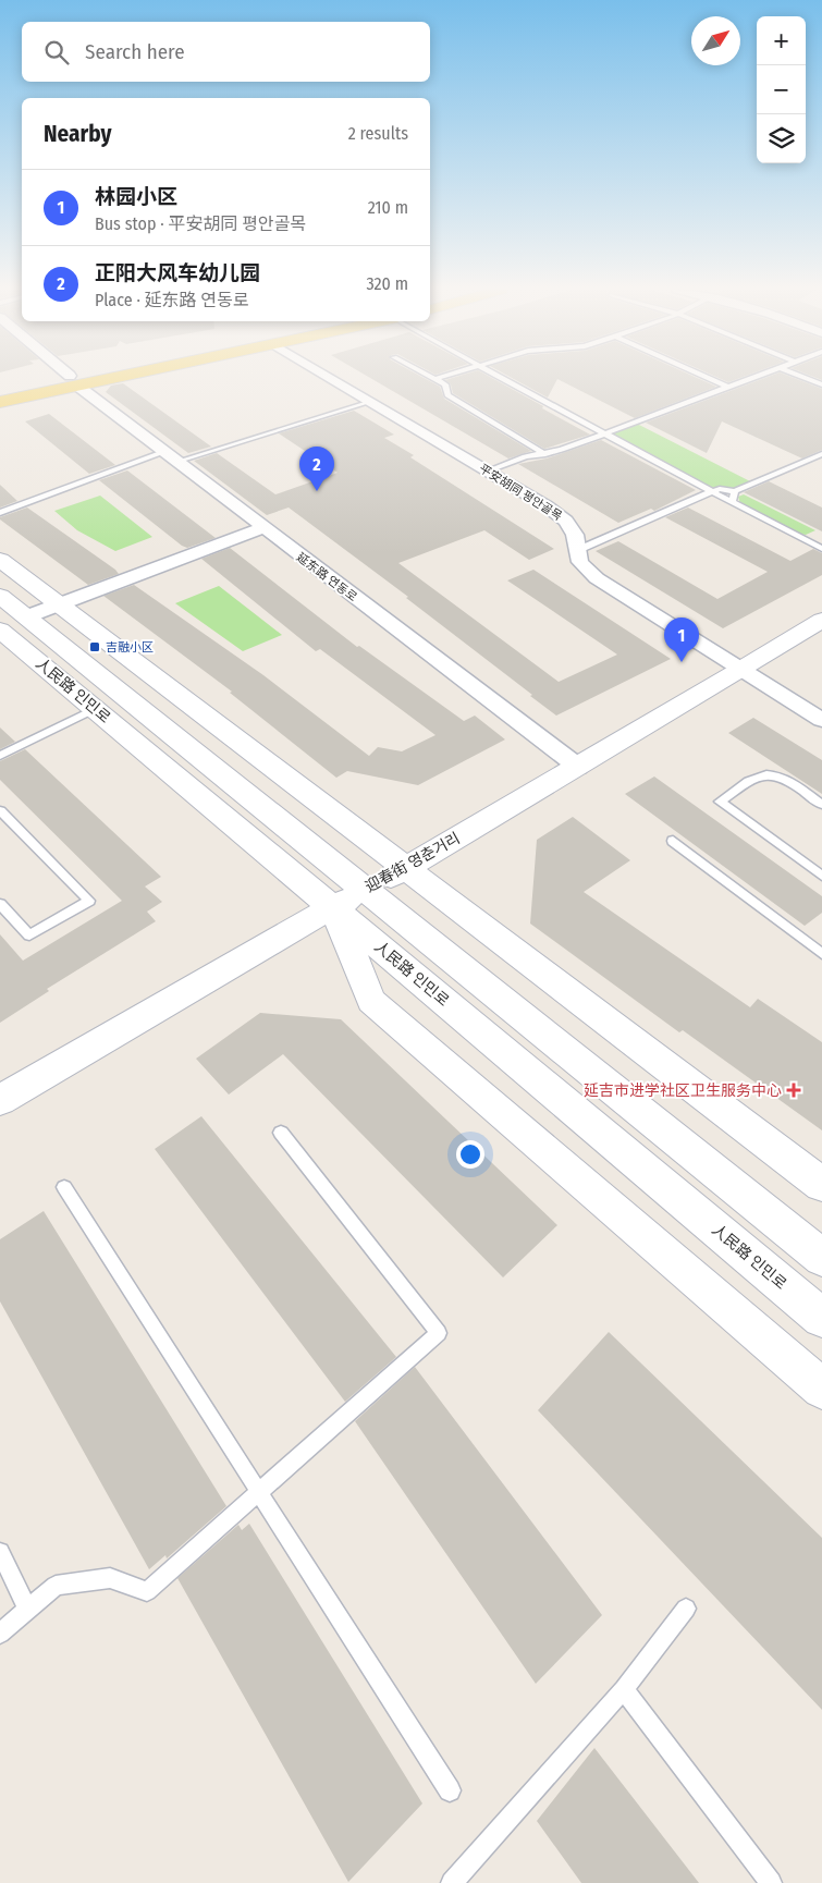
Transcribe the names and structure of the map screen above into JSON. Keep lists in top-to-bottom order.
{
  "streets": {
    "street": [
      "平安胡同 평안골목",
      "延东路 연동로",
      "人民路 인민로",
      "迎春街 영춘거리"
    ]
  },
  "crossings": [
    ["平安胡同 평안골목", "迎春街 영춘거리"],
    ["延东路 연동로", "迎春街 영춘거리"],
    ["人民路 인민로", "迎春街 영춘거리"]
  ],
  "places": {
    "transit": ["吉融小区"],
    "health": ["延吉市进学社区卫生服务中心"]
  },
  "north": "top right",
  "page": {
    "map_buttons": ["+", "−"],
    "search": "Search here",
    "heading": ["Nearby", "2 results"],
    "list": [
      {
        "mark": "1",
        "name": "林园小区",
        "note": "Bus stop · 平安胡同 평안골목",
        "value": "210 m"
      },
      {
        "mark": "2",
        "name": "正阳大风车幼儿园",
        "note": "Place · 延东路 연동로",
        "value": "320 m"
      }
    ],
    "pins": ["2", "1"]
  }
}
